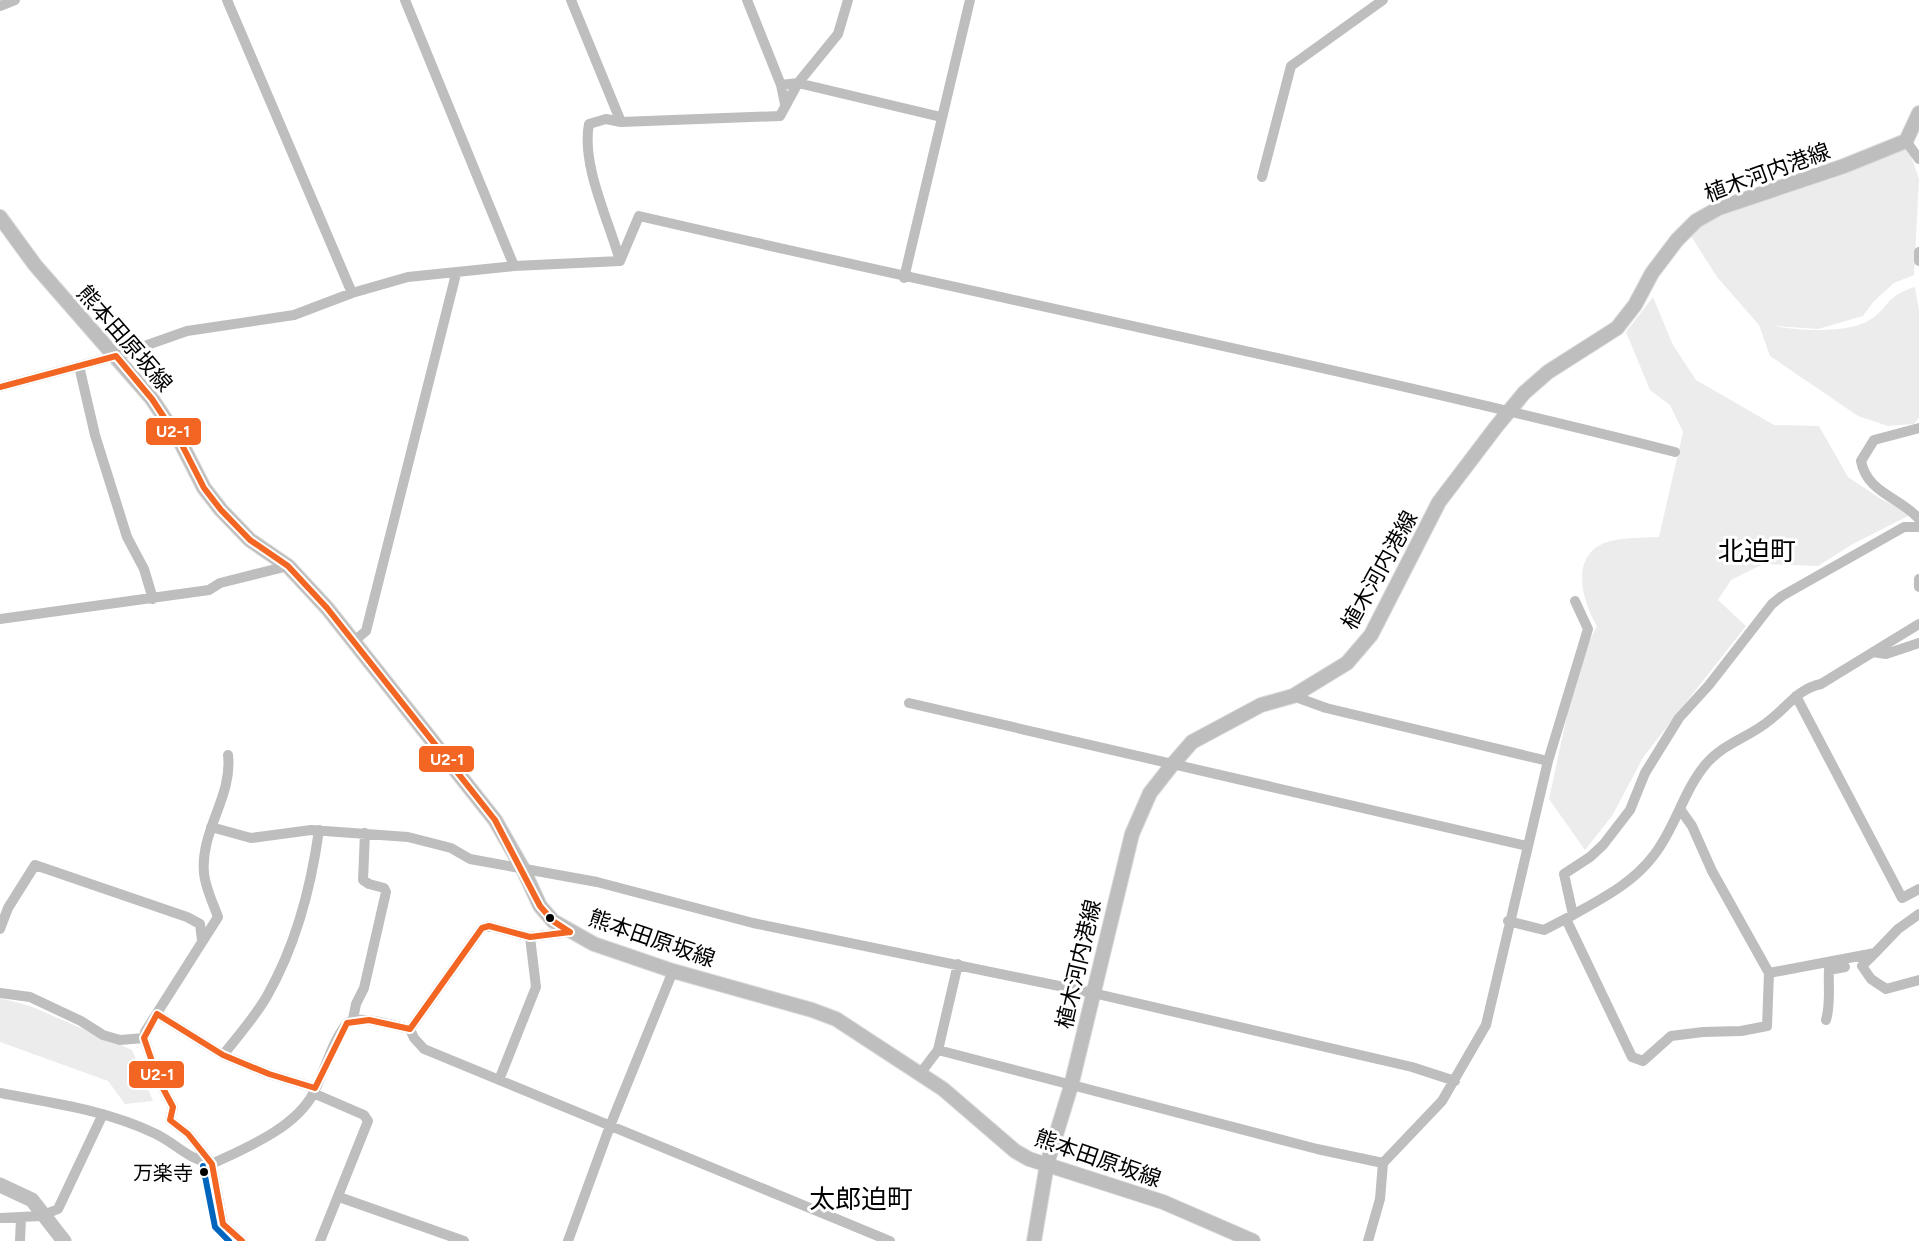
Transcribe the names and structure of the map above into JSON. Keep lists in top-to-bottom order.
{
  "streets": {
    "main road": ["植木河内港線", "熊本田原坂線"]
  },
  "crossings": [
    ["植木河内港線", "熊本田原坂線"]
  ],
  "districts": ["北迫町", "太郎迫町"],
  "places": ["万楽寺"],
  "lines": ["transit line U2-1"]
}
